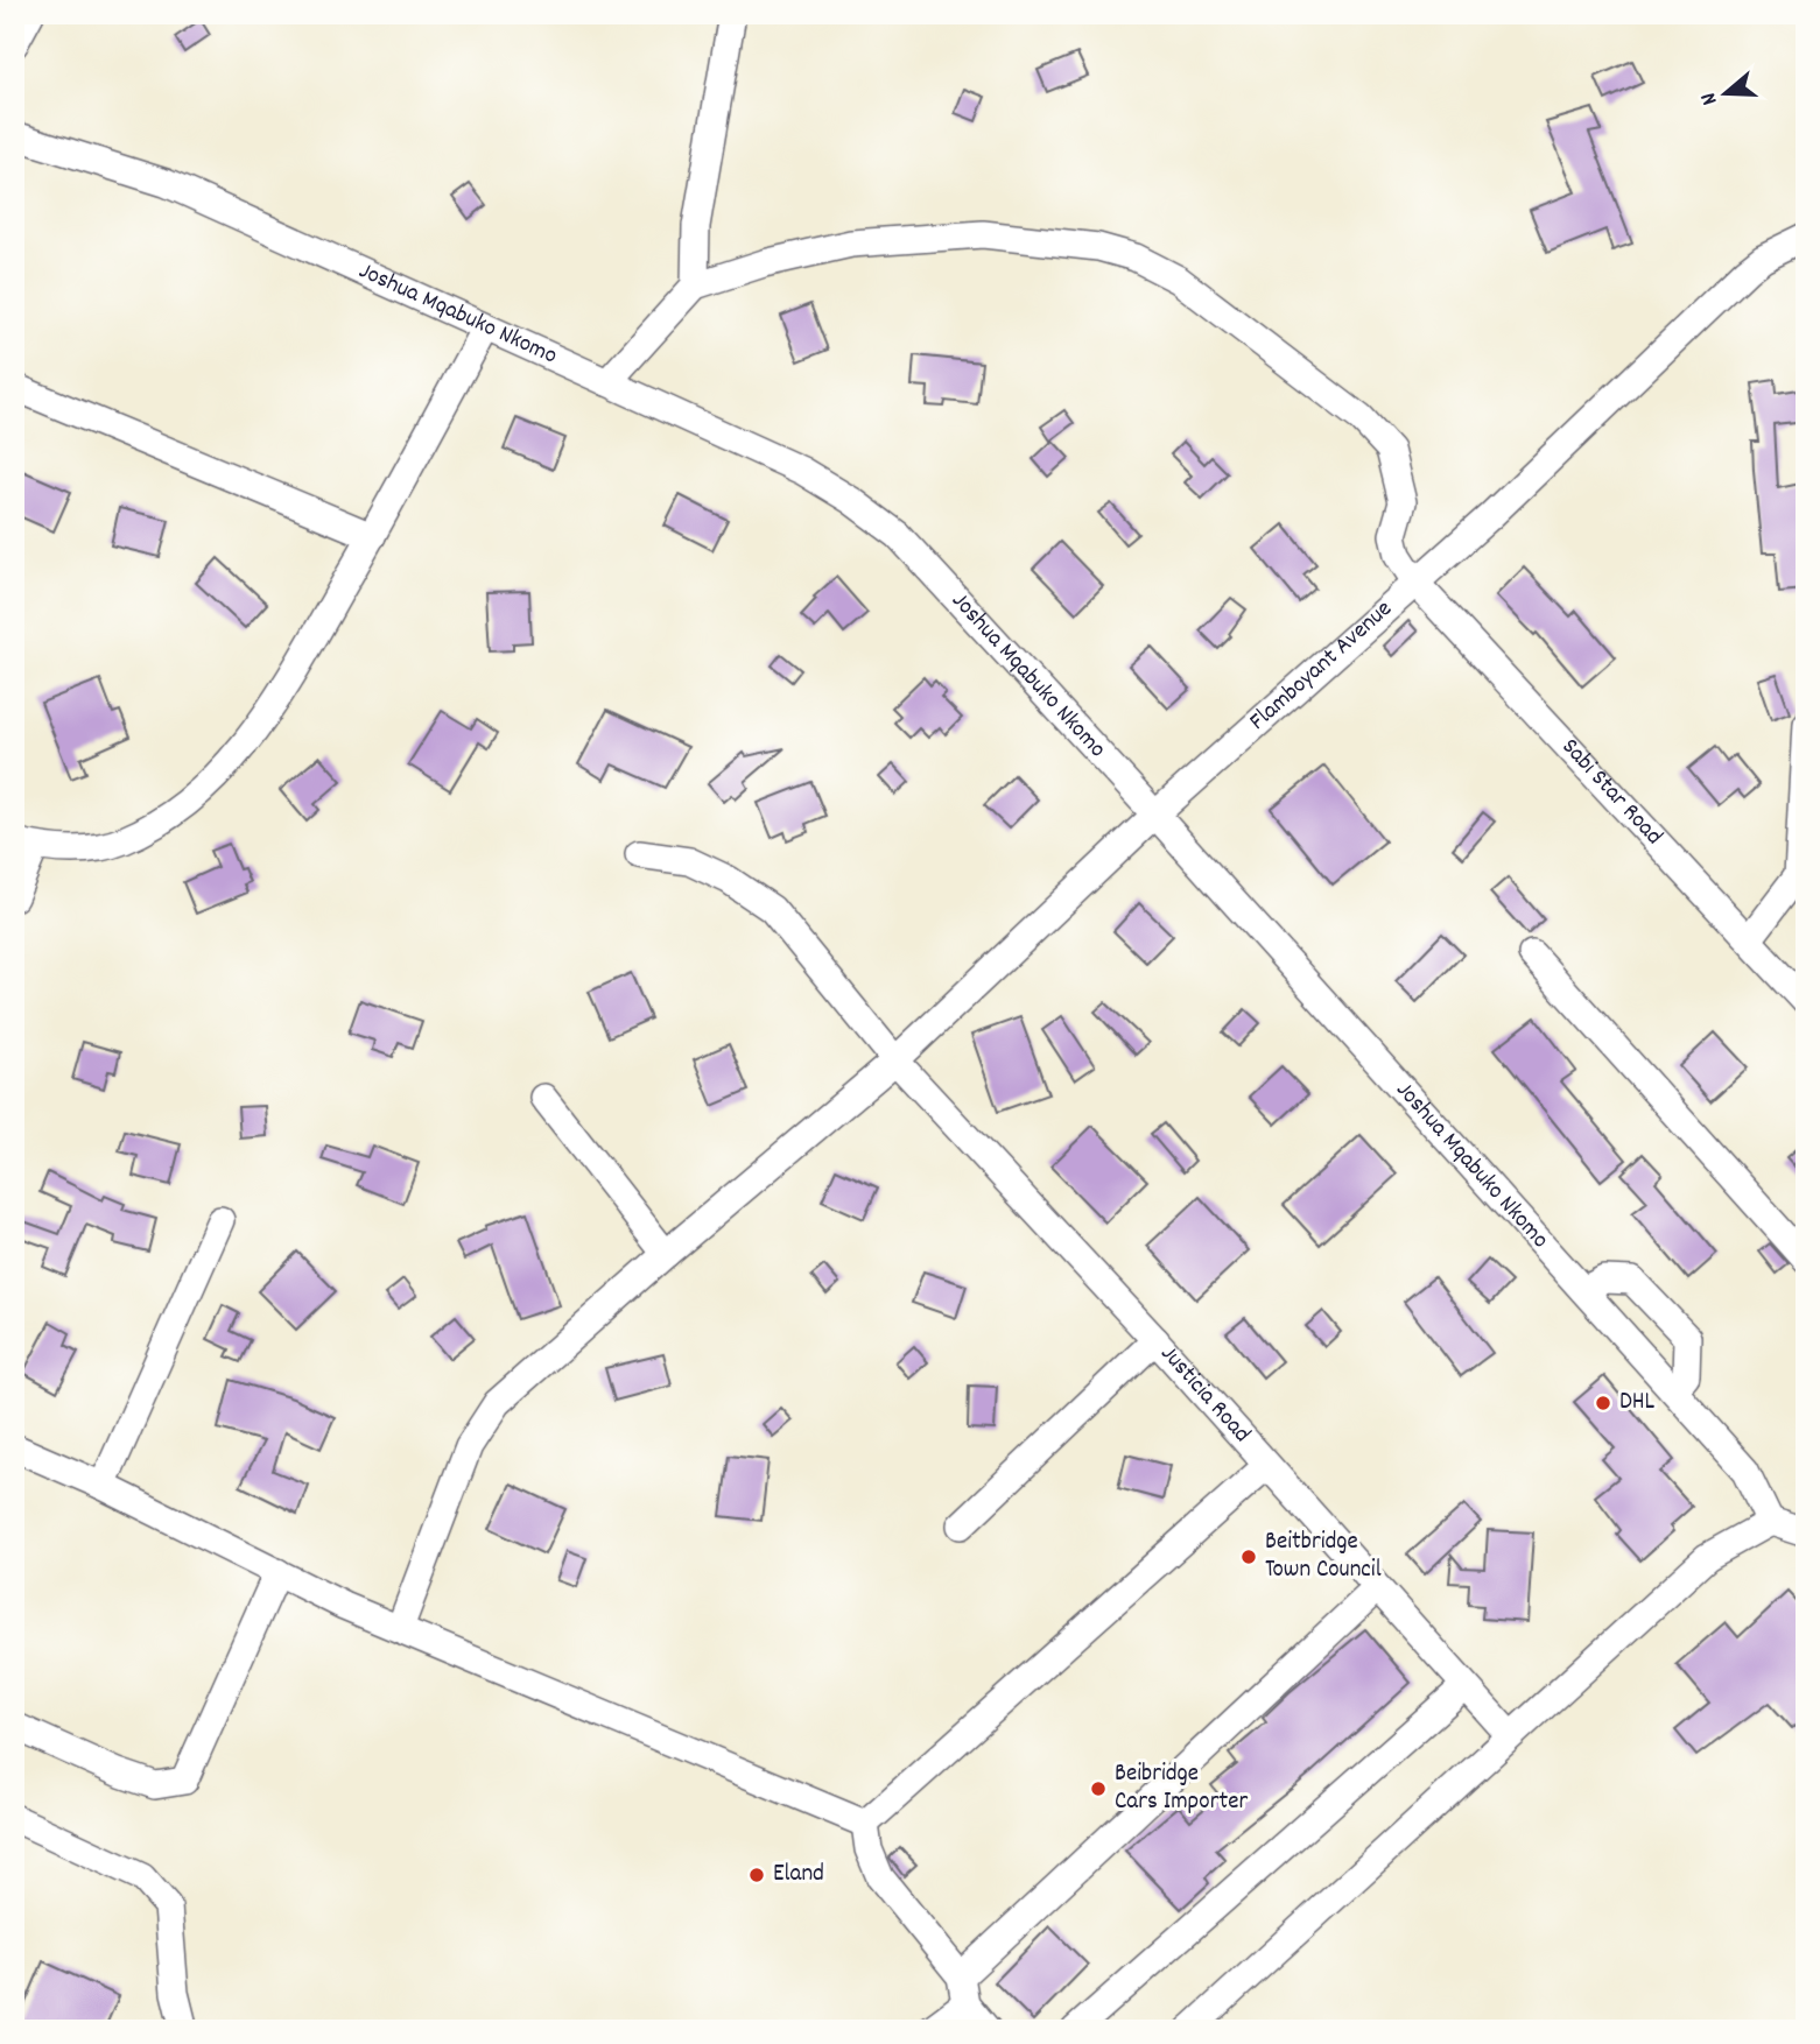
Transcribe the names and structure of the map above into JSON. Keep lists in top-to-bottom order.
{
  "streets": {
    "street": [
      "Joshua Mqabuko Nkomo",
      "Flamboyant Avenue",
      "Sabi Star Road",
      "Justicia Road"
    ]
  },
  "crossings": [
    ["Joshua Mqabuko Nkomo", "Flamboyant Avenue"],
    ["Flamboyant Avenue", "Sabi Star Road"],
    ["Flamboyant Avenue", "Justicia Road"]
  ],
  "places": [
    "DHL",
    "Beitbridge Town Council",
    "Beibridge Cars Importer",
    "Eland"
  ],
  "north": "left"
}
